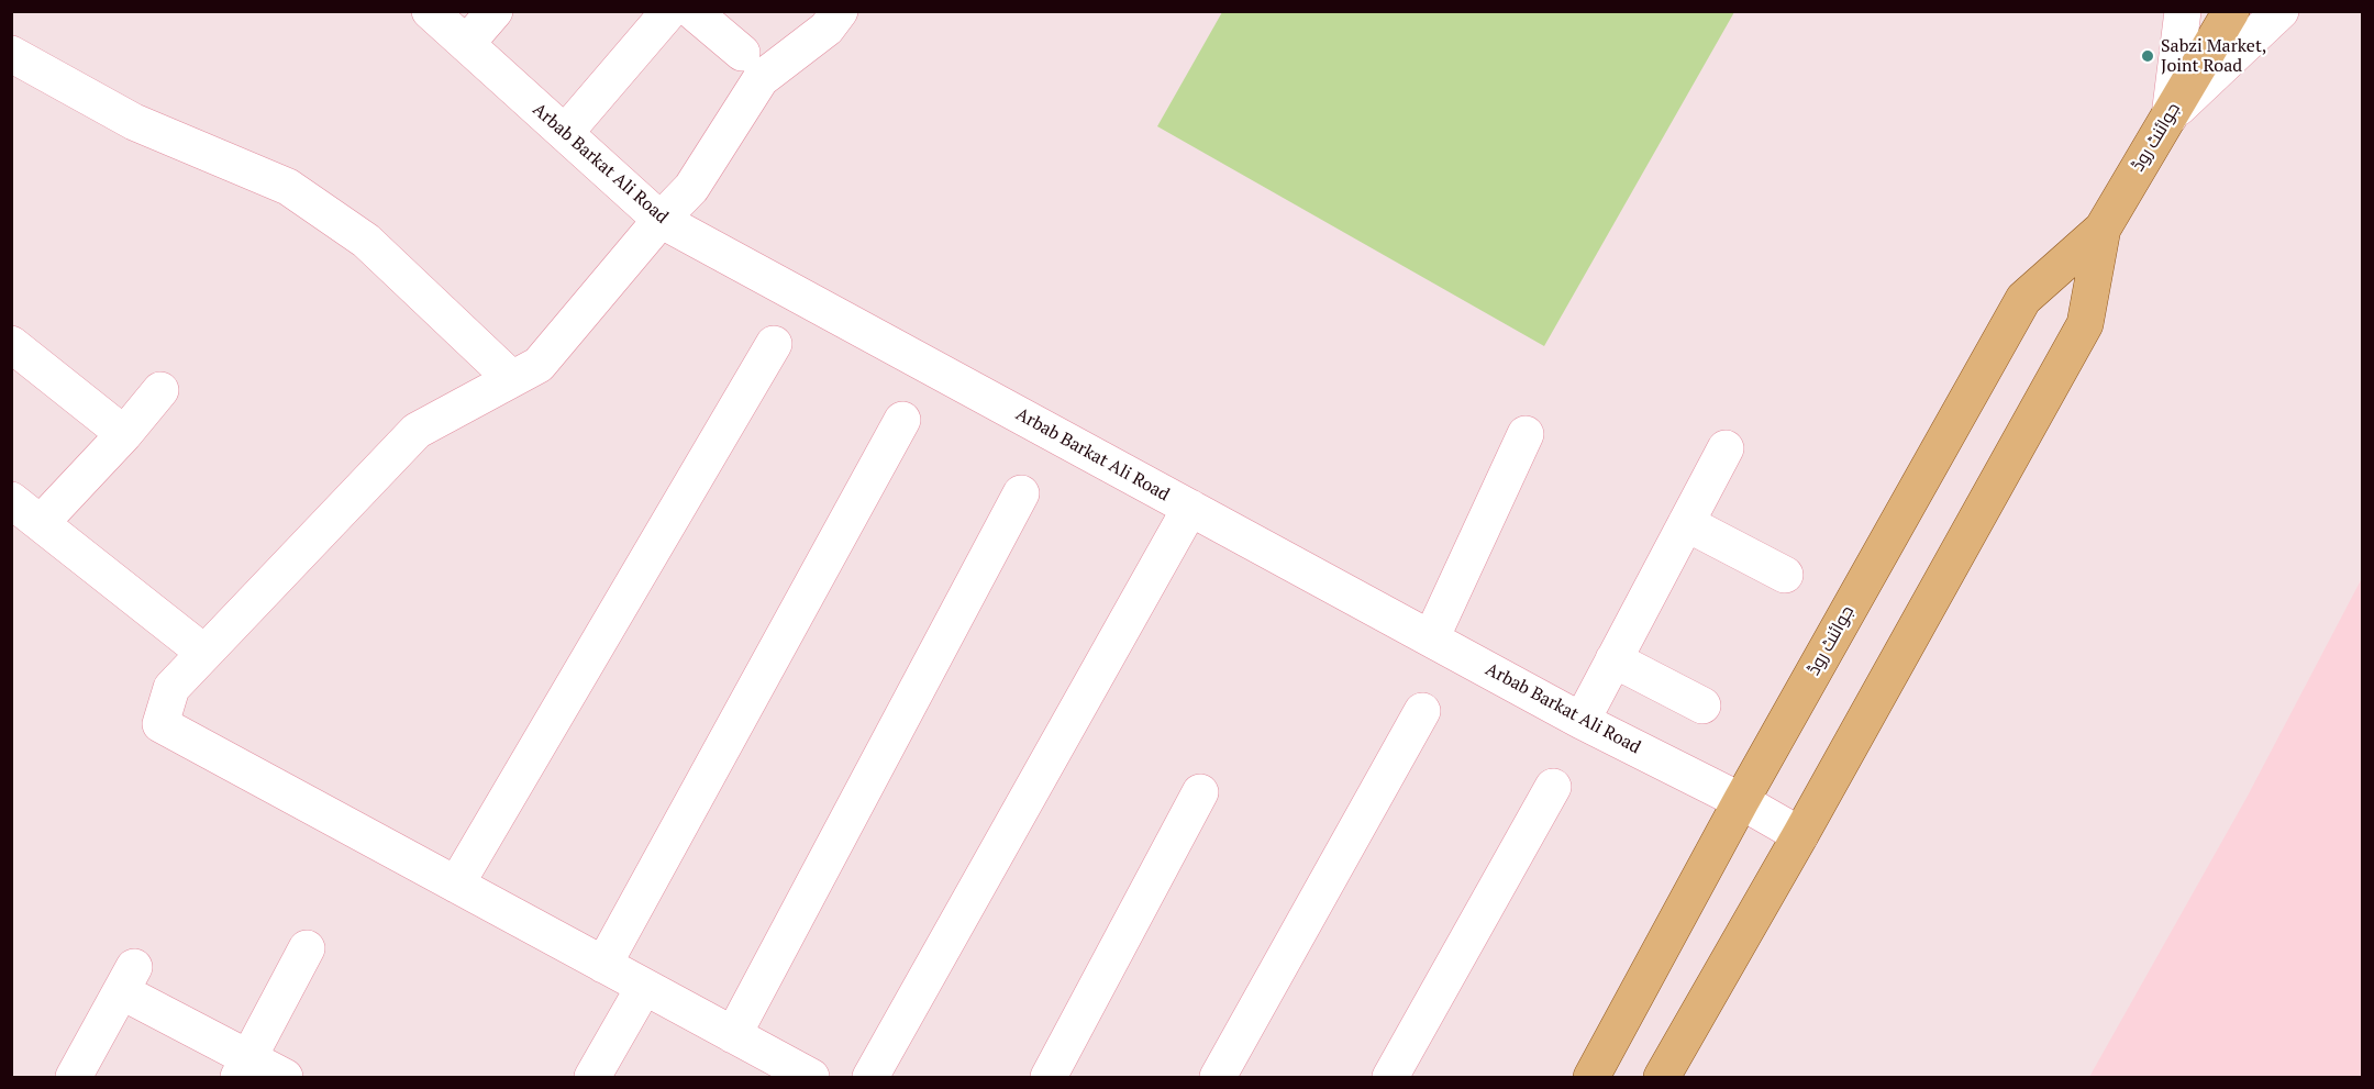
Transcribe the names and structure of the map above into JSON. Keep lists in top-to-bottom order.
{
  "streets": {
    "main road": ["جوائنٹ روڈ"],
    "street": ["Arbab Barkat Ali Road"]
  },
  "crossings": [
    ["جوائنٹ روڈ", "Arbab Barkat Ali Road"]
  ],
  "places": ["Sabzi Market, Joint Road"]
}
